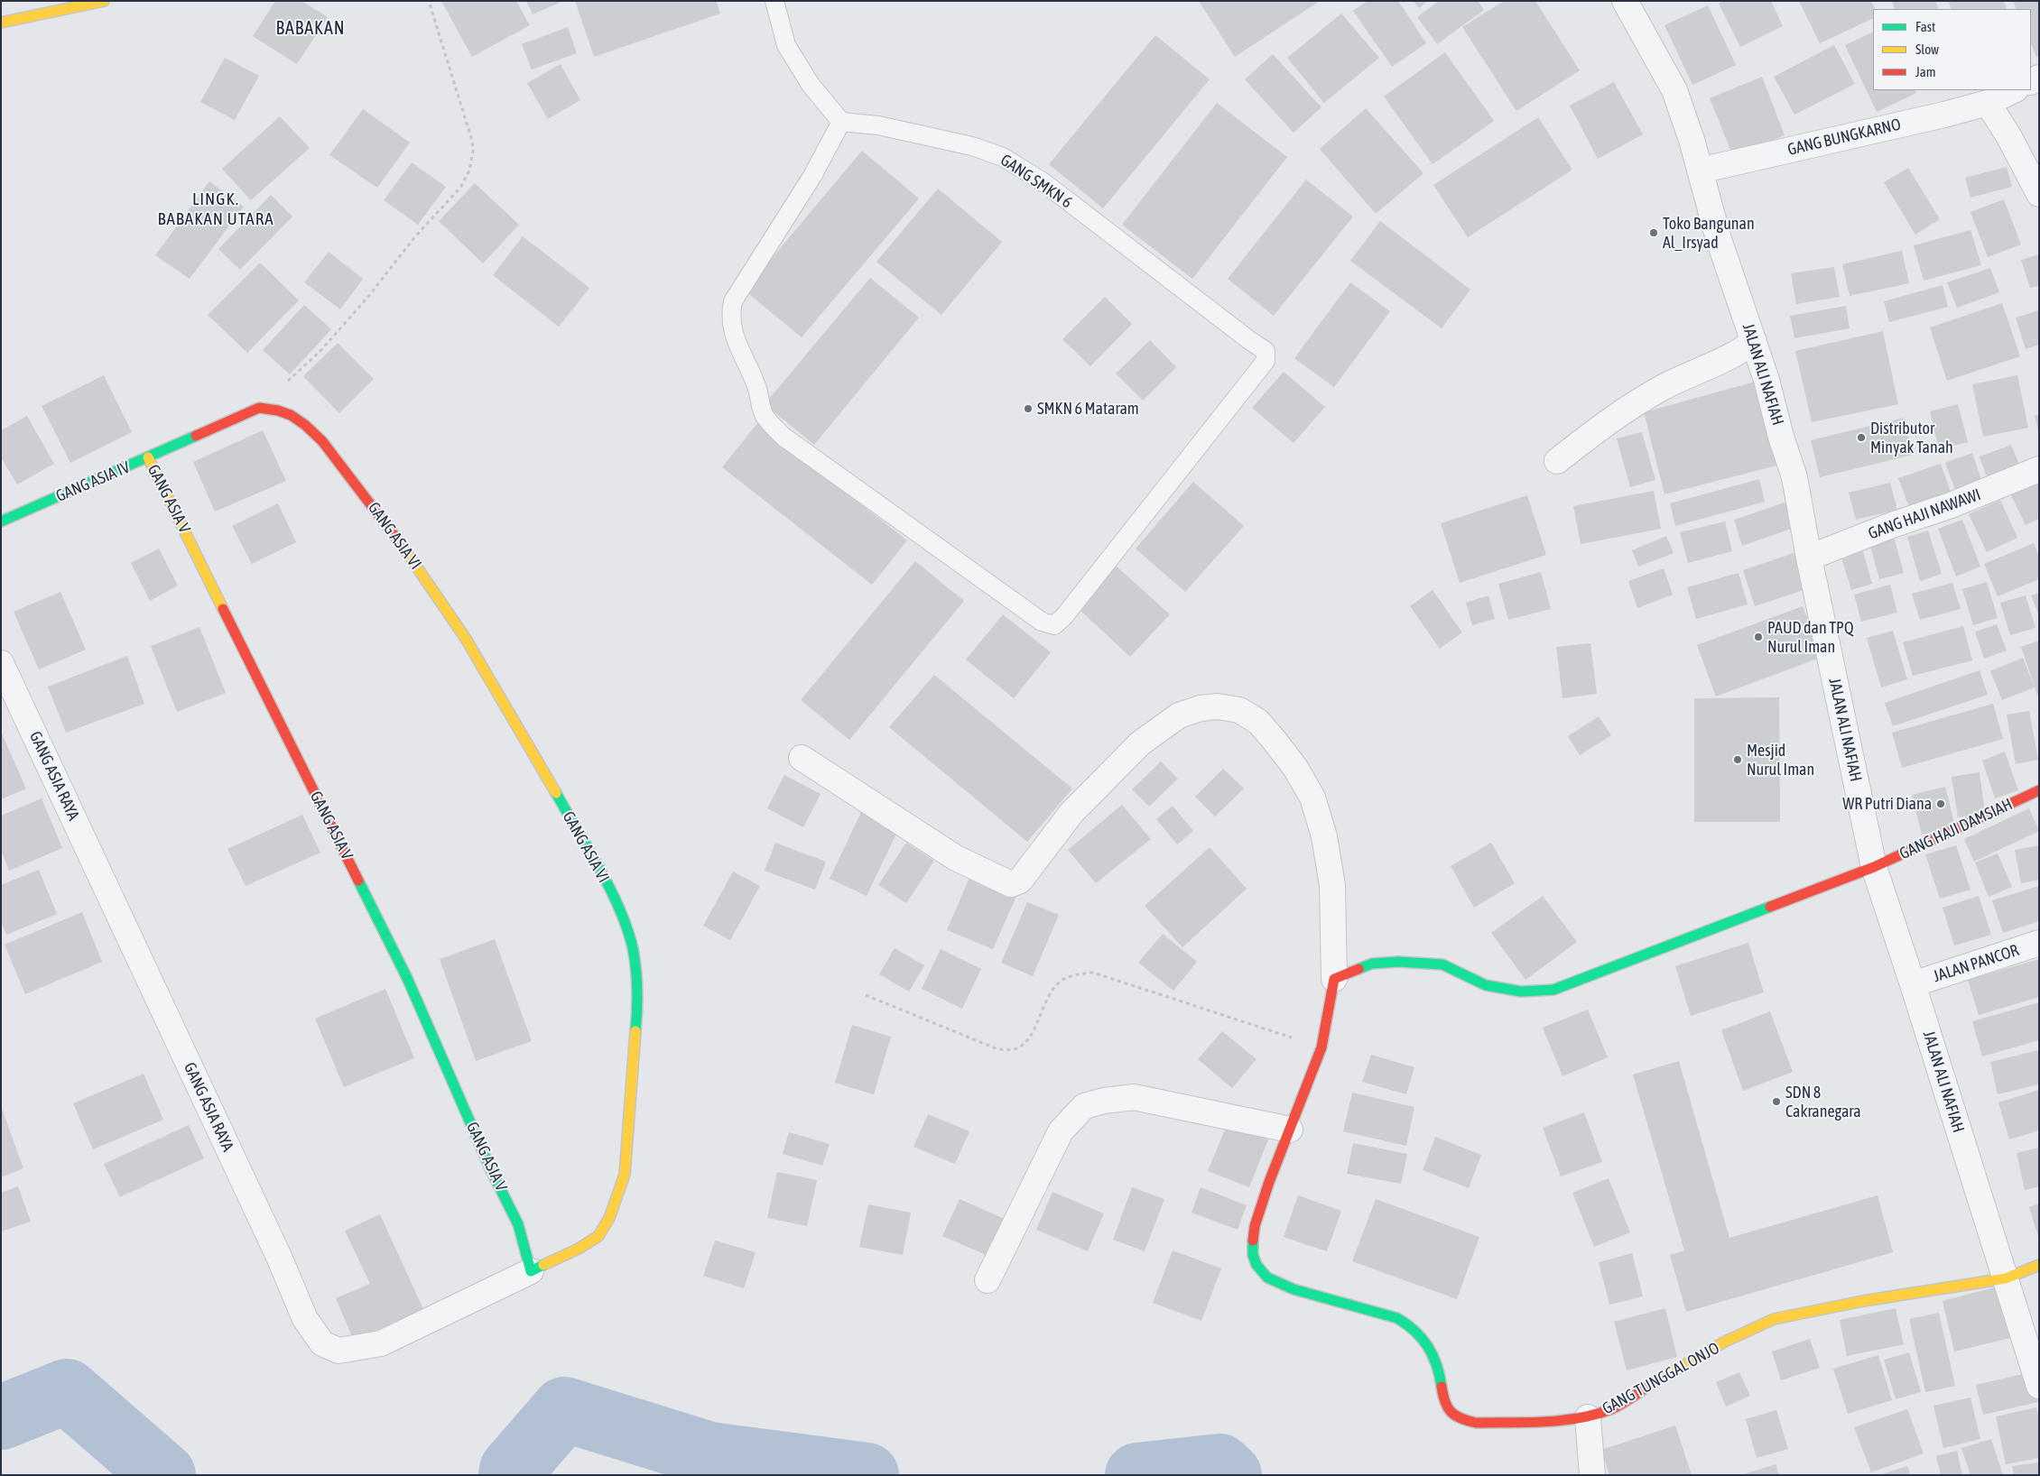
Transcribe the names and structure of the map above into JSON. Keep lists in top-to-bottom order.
{
  "streets": {
    "street": [
      "GANG BUNGKARNO",
      "JALAN ALI NAFIAH",
      "GANG ASIA IV",
      "GANG ASIA V",
      "GANG HAJI NAWAWI",
      "GANG ASIA VI",
      "GANG ASIA RAYA",
      "GANG HAJI DAMSIAH",
      "JALAN PANCOR",
      "GANG TUNGGAL ONJO"
    ],
    "lane": ["GANG SMKN 6"]
  },
  "crossings": [
    ["GANG BUNGKARNO", "JALAN ALI NAFIAH"],
    ["JALAN ALI NAFIAH", "GANG HAJI NAWAWI"],
    ["JALAN ALI NAFIAH", "GANG HAJI DAMSIAH"],
    ["JALAN ALI NAFIAH", "JALAN PANCOR"],
    ["JALAN ALI NAFIAH", "GANG TUNGGAL ONJO"],
    ["GANG ASIA IV", "GANG ASIA V"],
    ["GANG ASIA IV", "GANG ASIA VI"],
    ["GANG ASIA V", "GANG ASIA VI"],
    ["GANG ASIA V", "GANG ASIA RAYA"],
    ["GANG ASIA VI", "GANG ASIA RAYA"],
    ["GANG HAJI DAMSIAH", "GANG TUNGGAL ONJO"]
  ],
  "districts": ["BABAKAN", "LINGK. BABAKAN UTARA"],
  "places": [
    "Toko Bangunan Al_Irsyad",
    "SMKN 6 Mataram",
    "Distributor Minyak Tanah",
    "PAUD dan TPQ Nurul Iman",
    "Mesjid Nurul Iman",
    "WR Putri Diana",
    "SDN 8 Cakranegara"
  ],
  "legend": ["Fast", "Slow", "Jam"]
}
